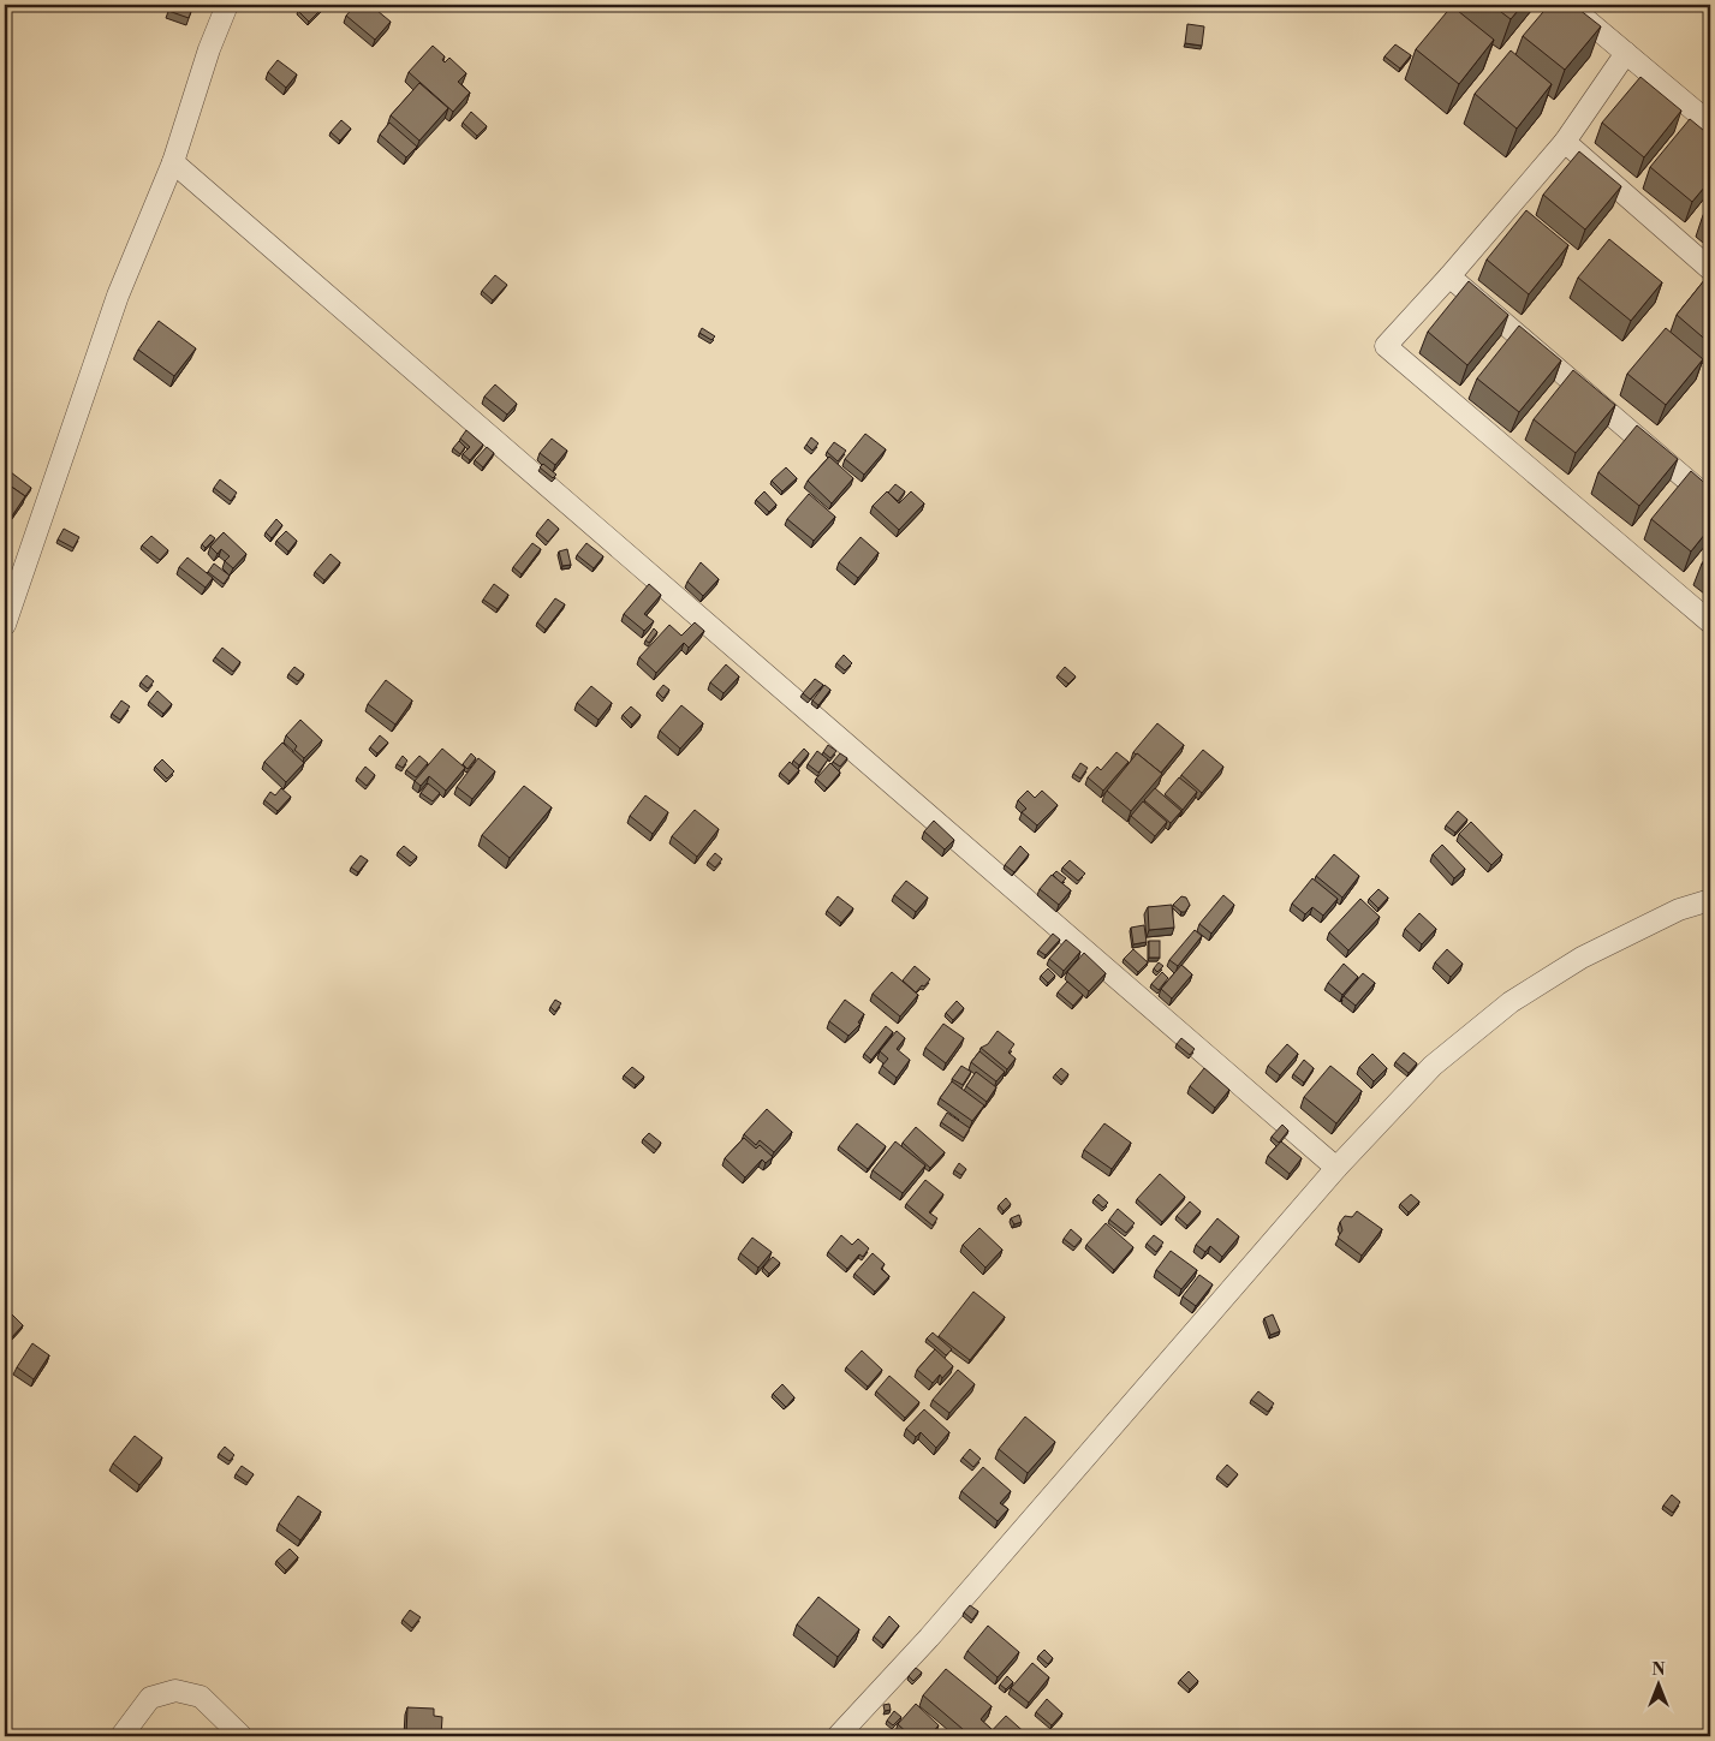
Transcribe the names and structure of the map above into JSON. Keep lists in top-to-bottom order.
{
  "north": "top"
}
